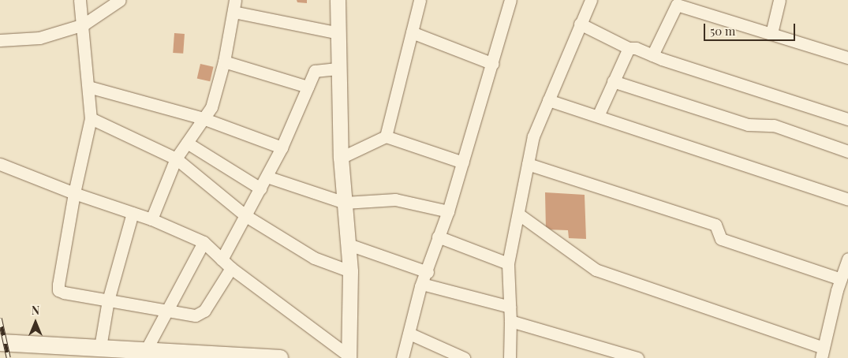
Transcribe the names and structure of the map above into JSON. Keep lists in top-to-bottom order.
{
  "scale_bar": "50 m",
  "north": "top"
}
